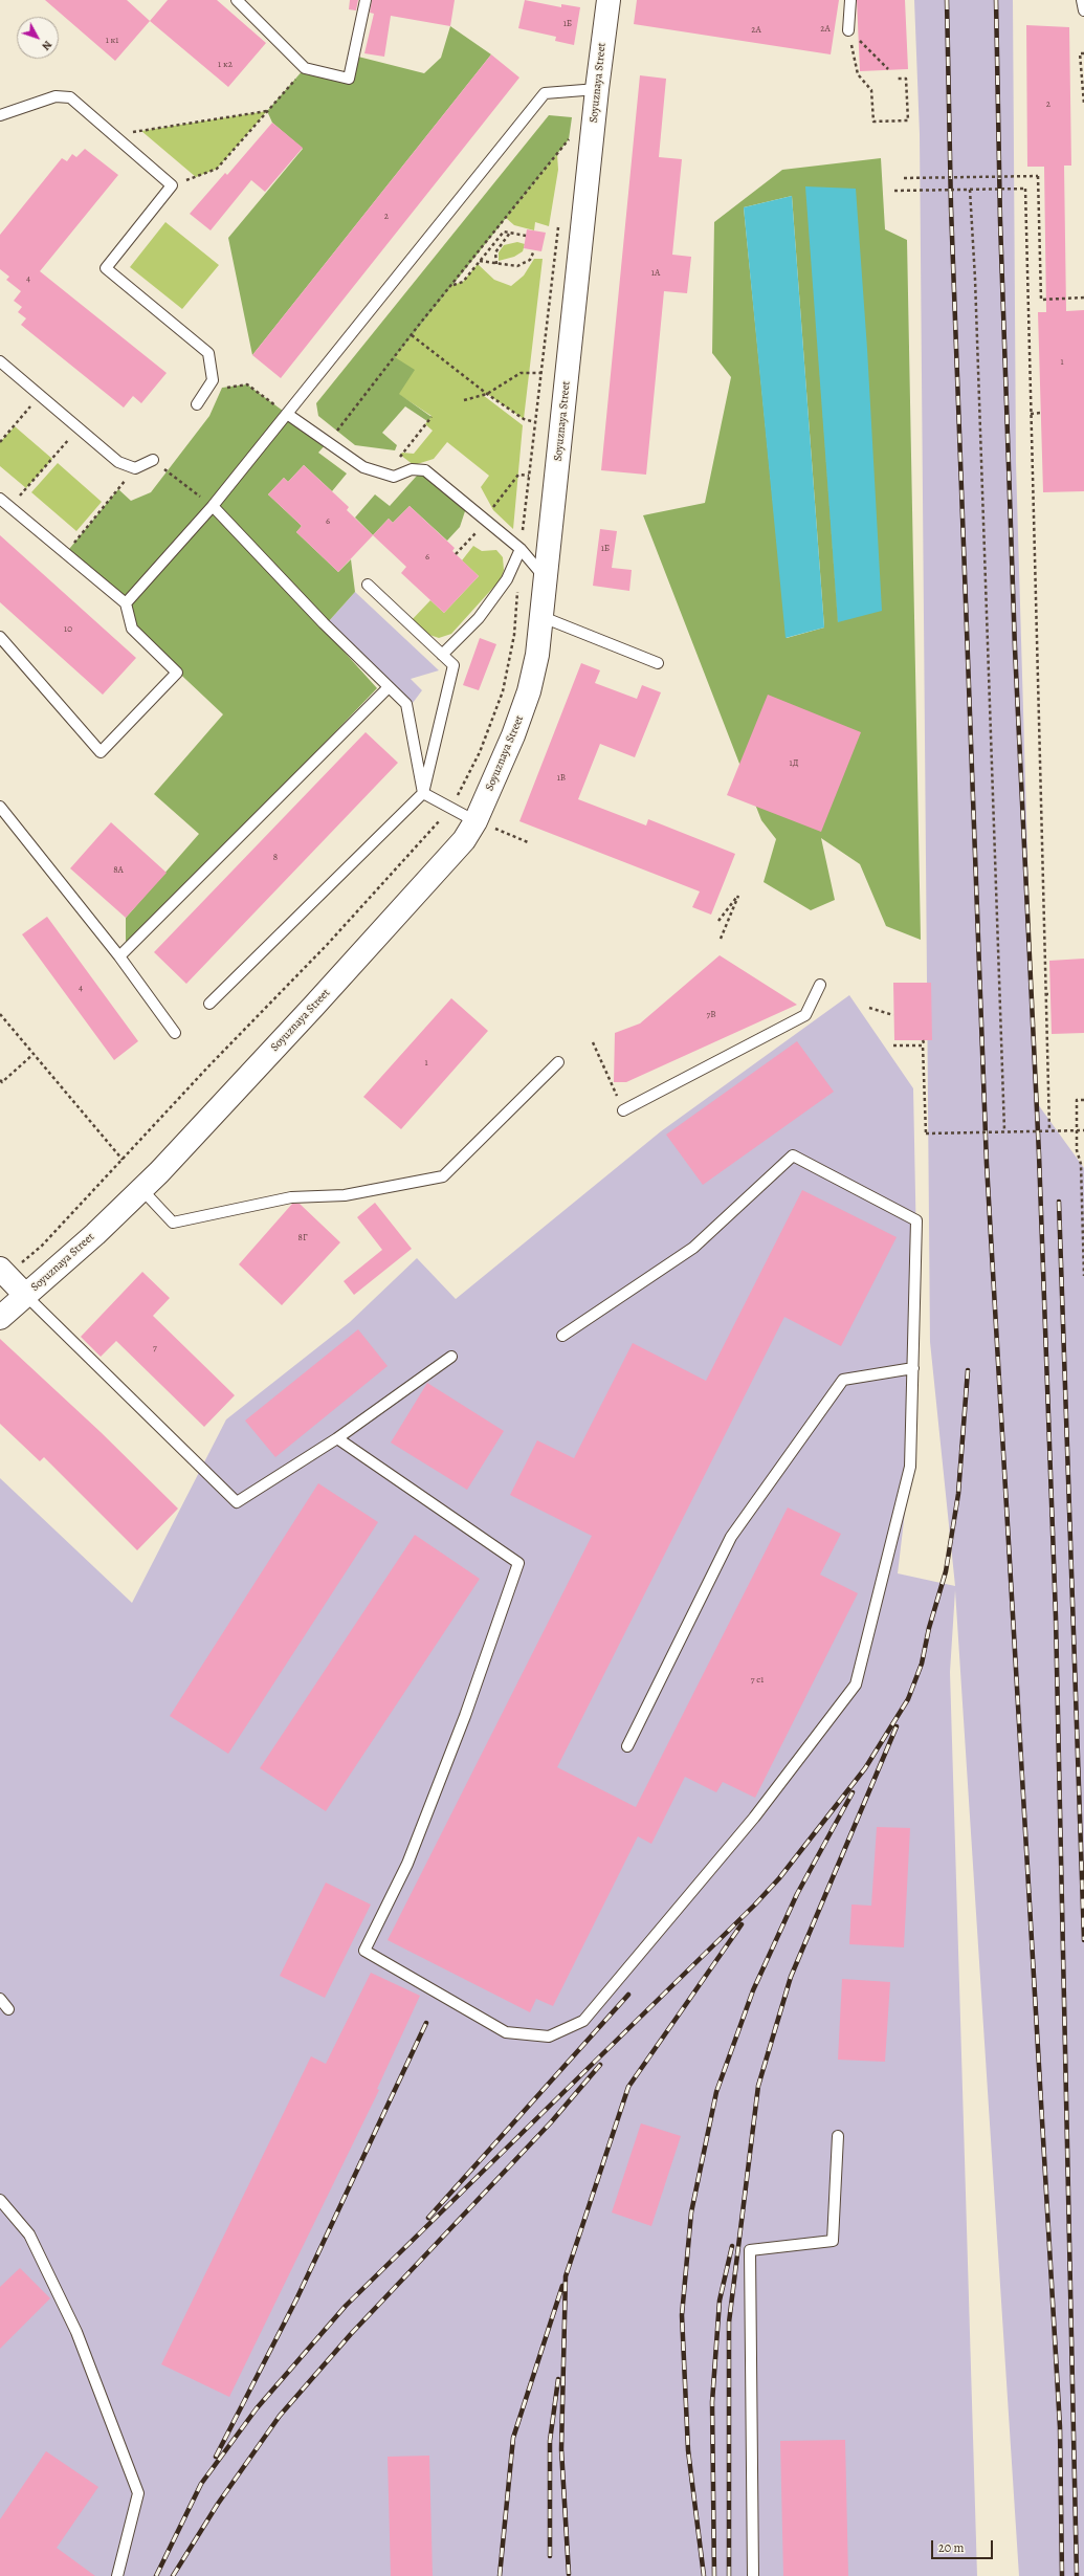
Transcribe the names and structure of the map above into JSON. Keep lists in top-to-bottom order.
{
  "streets": {
    "street": ["Soyuznaya Street"]
  },
  "house_numbers": [
    "1Б",
    "2А",
    "2А",
    "1 к1",
    "1 к2",
    "2",
    "2",
    "1А",
    "4",
    "1",
    "6",
    "1Б",
    "6",
    "10",
    "1Д",
    "1В",
    "8",
    "8А",
    "4",
    "7В",
    "1",
    "8Г",
    "7",
    "7 с1"
  ],
  "scale_bar": "20 m",
  "north": "bottom right"
}
